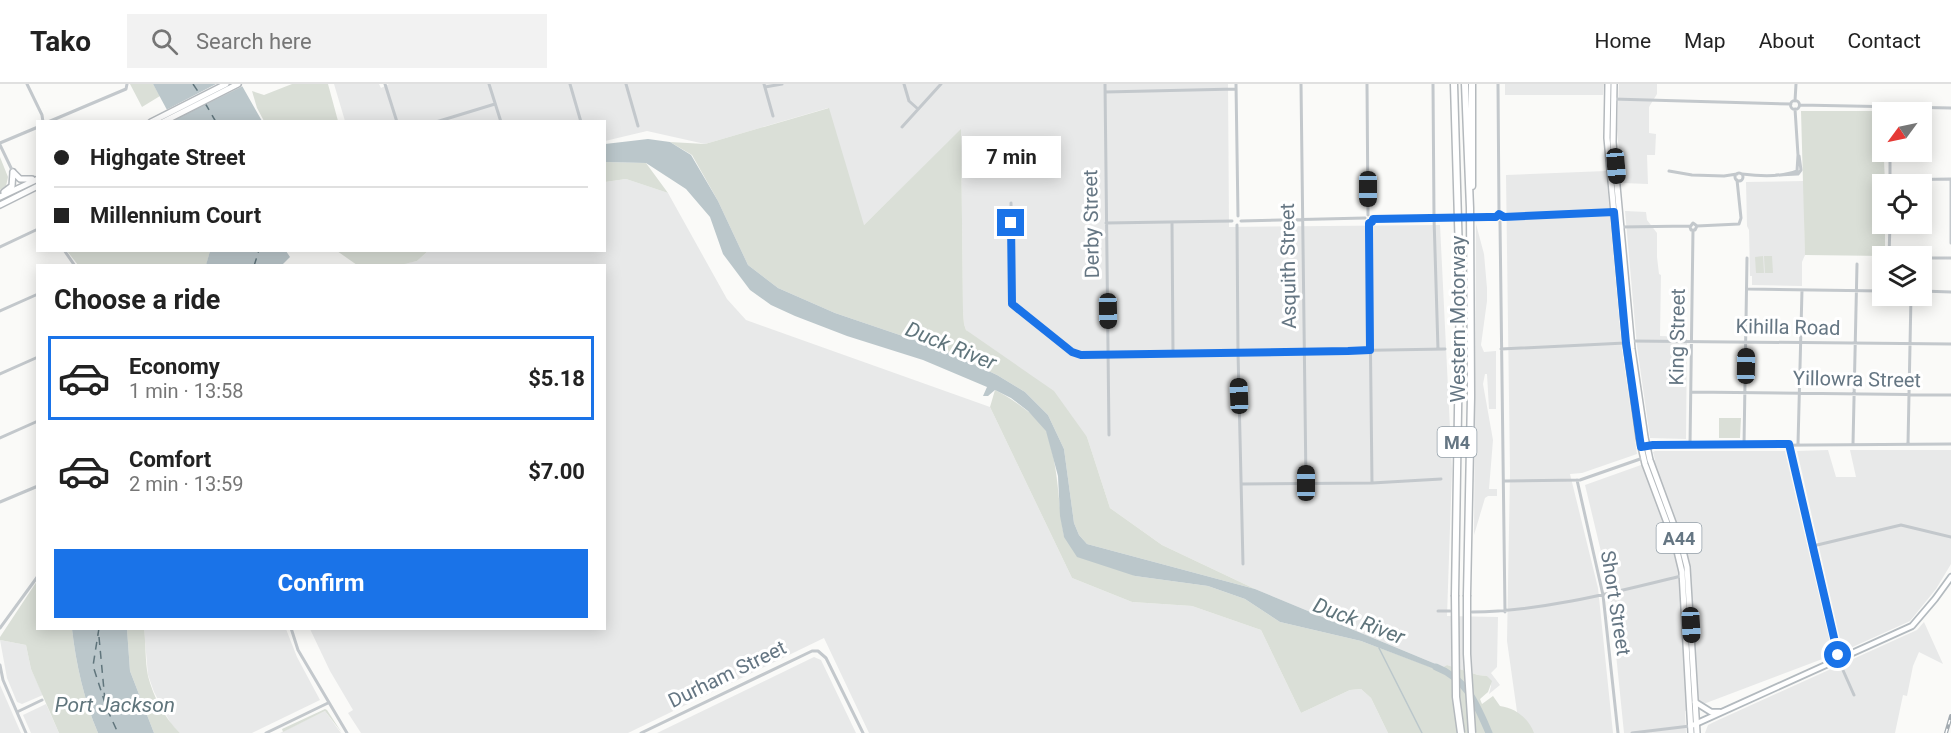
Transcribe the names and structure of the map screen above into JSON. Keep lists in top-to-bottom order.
{
  "streets": {
    "highway": ["Western Motorway", "M4", "A44"],
    "street": [
      "Derby Street",
      "Asquith Street",
      "Kihilla Road",
      "King Street",
      "Yillowra Street",
      "Short Street",
      "Durham Street"
    ]
  },
  "crossings": [
    ["Western Motorway", "M4"],
    ["Kihilla Road", "King Street"],
    ["Kihilla Road", "A44"],
    ["King Street", "Yillowra Street"]
  ],
  "water": ["Duck River", "Port Jackson"],
  "north": "bottom left",
  "page": {
    "header": "Tako",
    "search": "Search here",
    "nav": [
      "Home",
      "Map",
      "About",
      "Contact"
    ],
    "banner": ["Highgate Street", "Millennium Court"],
    "bubble": "7 min",
    "heading": "Choose a ride",
    "list": [
      {
        "name": "Economy",
        "note": "1 min · 13:58",
        "value": "$5.18"
      },
      {
        "name": "Comfort",
        "note": "2 min · 13:59",
        "value": "$7.00"
      }
    ],
    "buttons": "Confirm"
  }
}
